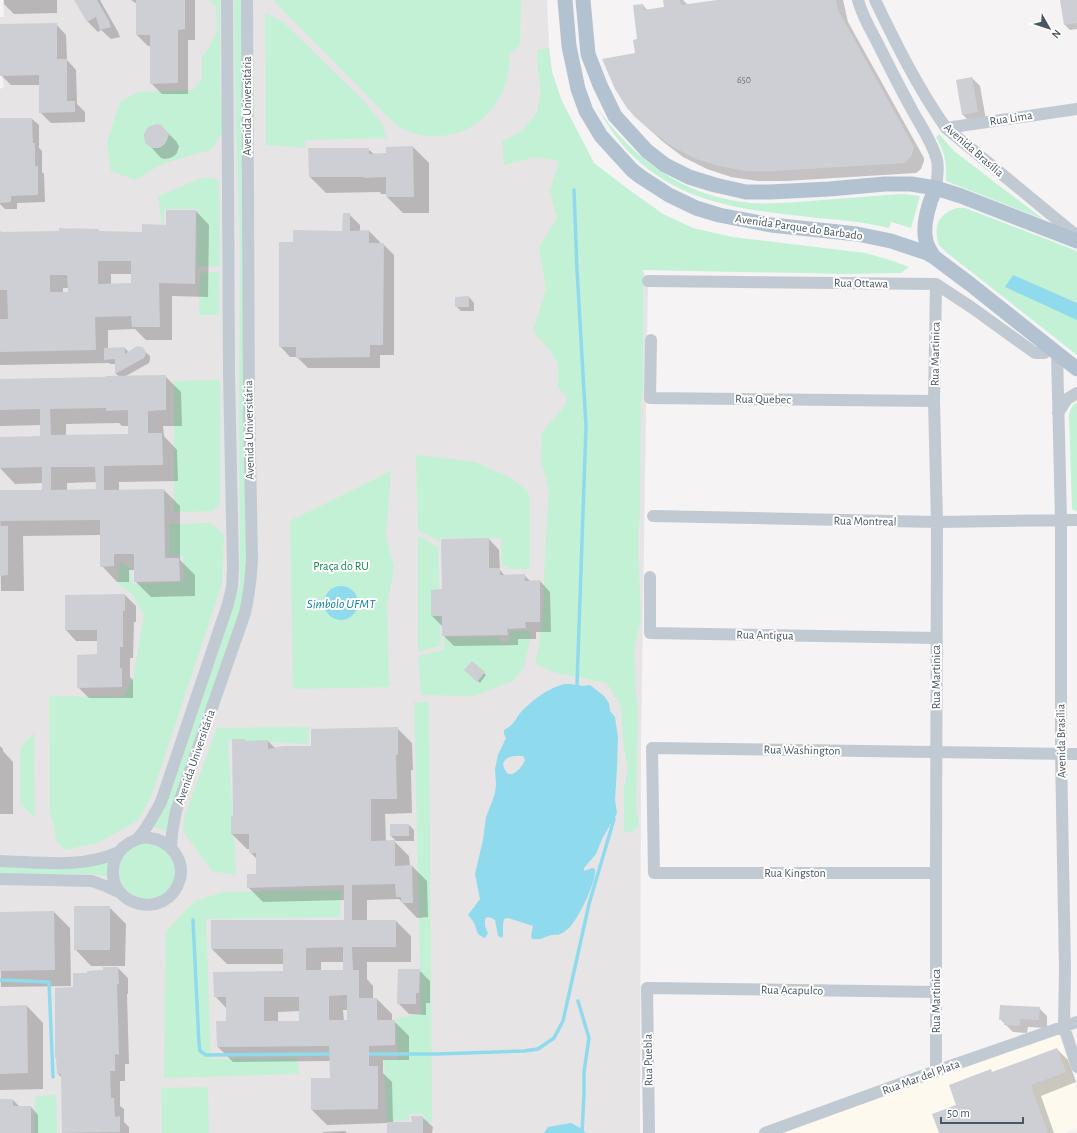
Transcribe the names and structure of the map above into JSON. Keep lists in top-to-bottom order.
{
  "streets": {
    "main road": ["Avenida Parque do Barbado"],
    "street": [
      "Avenida Universitária",
      "Rua Lima",
      "Avenida Brasília",
      "Rua Ottawa",
      "Rua Martinica",
      "Rua Quebec",
      "Rua Montreal",
      "Rua Antigua",
      "Rua Washington",
      "Rua Kingston",
      "Rua Acapulco",
      "Rua Puebla",
      "Rua Mar del Plata"
    ]
  },
  "crossings": [
    ["Rua Lima", "Avenida Brasília"],
    ["Avenida Brasília", "Avenida Parque do Barbado"],
    ["Avenida Brasília", "Rua Montreal"],
    ["Avenida Brasília", "Rua Washington"],
    ["Avenida Brasília", "Rua Mar del Plata"],
    ["Rua Ottawa", "Rua Martinica"],
    ["Rua Martinica", "Rua Quebec"],
    ["Rua Martinica", "Rua Montreal"],
    ["Rua Martinica", "Rua Antigua"],
    ["Rua Martinica", "Rua Washington"],
    ["Rua Martinica", "Rua Kingston"],
    ["Rua Martinica", "Rua Acapulco"],
    ["Rua Martinica", "Rua Mar del Plata"],
    ["Rua Washington", "Rua Kingston"],
    ["Rua Acapulco", "Rua Puebla"]
  ],
  "water": ["Simbolo UFMT"],
  "parks": ["Praça do RU"],
  "house_numbers": ["650"],
  "scale_bar": "50 m",
  "north": "bottom right"
}
